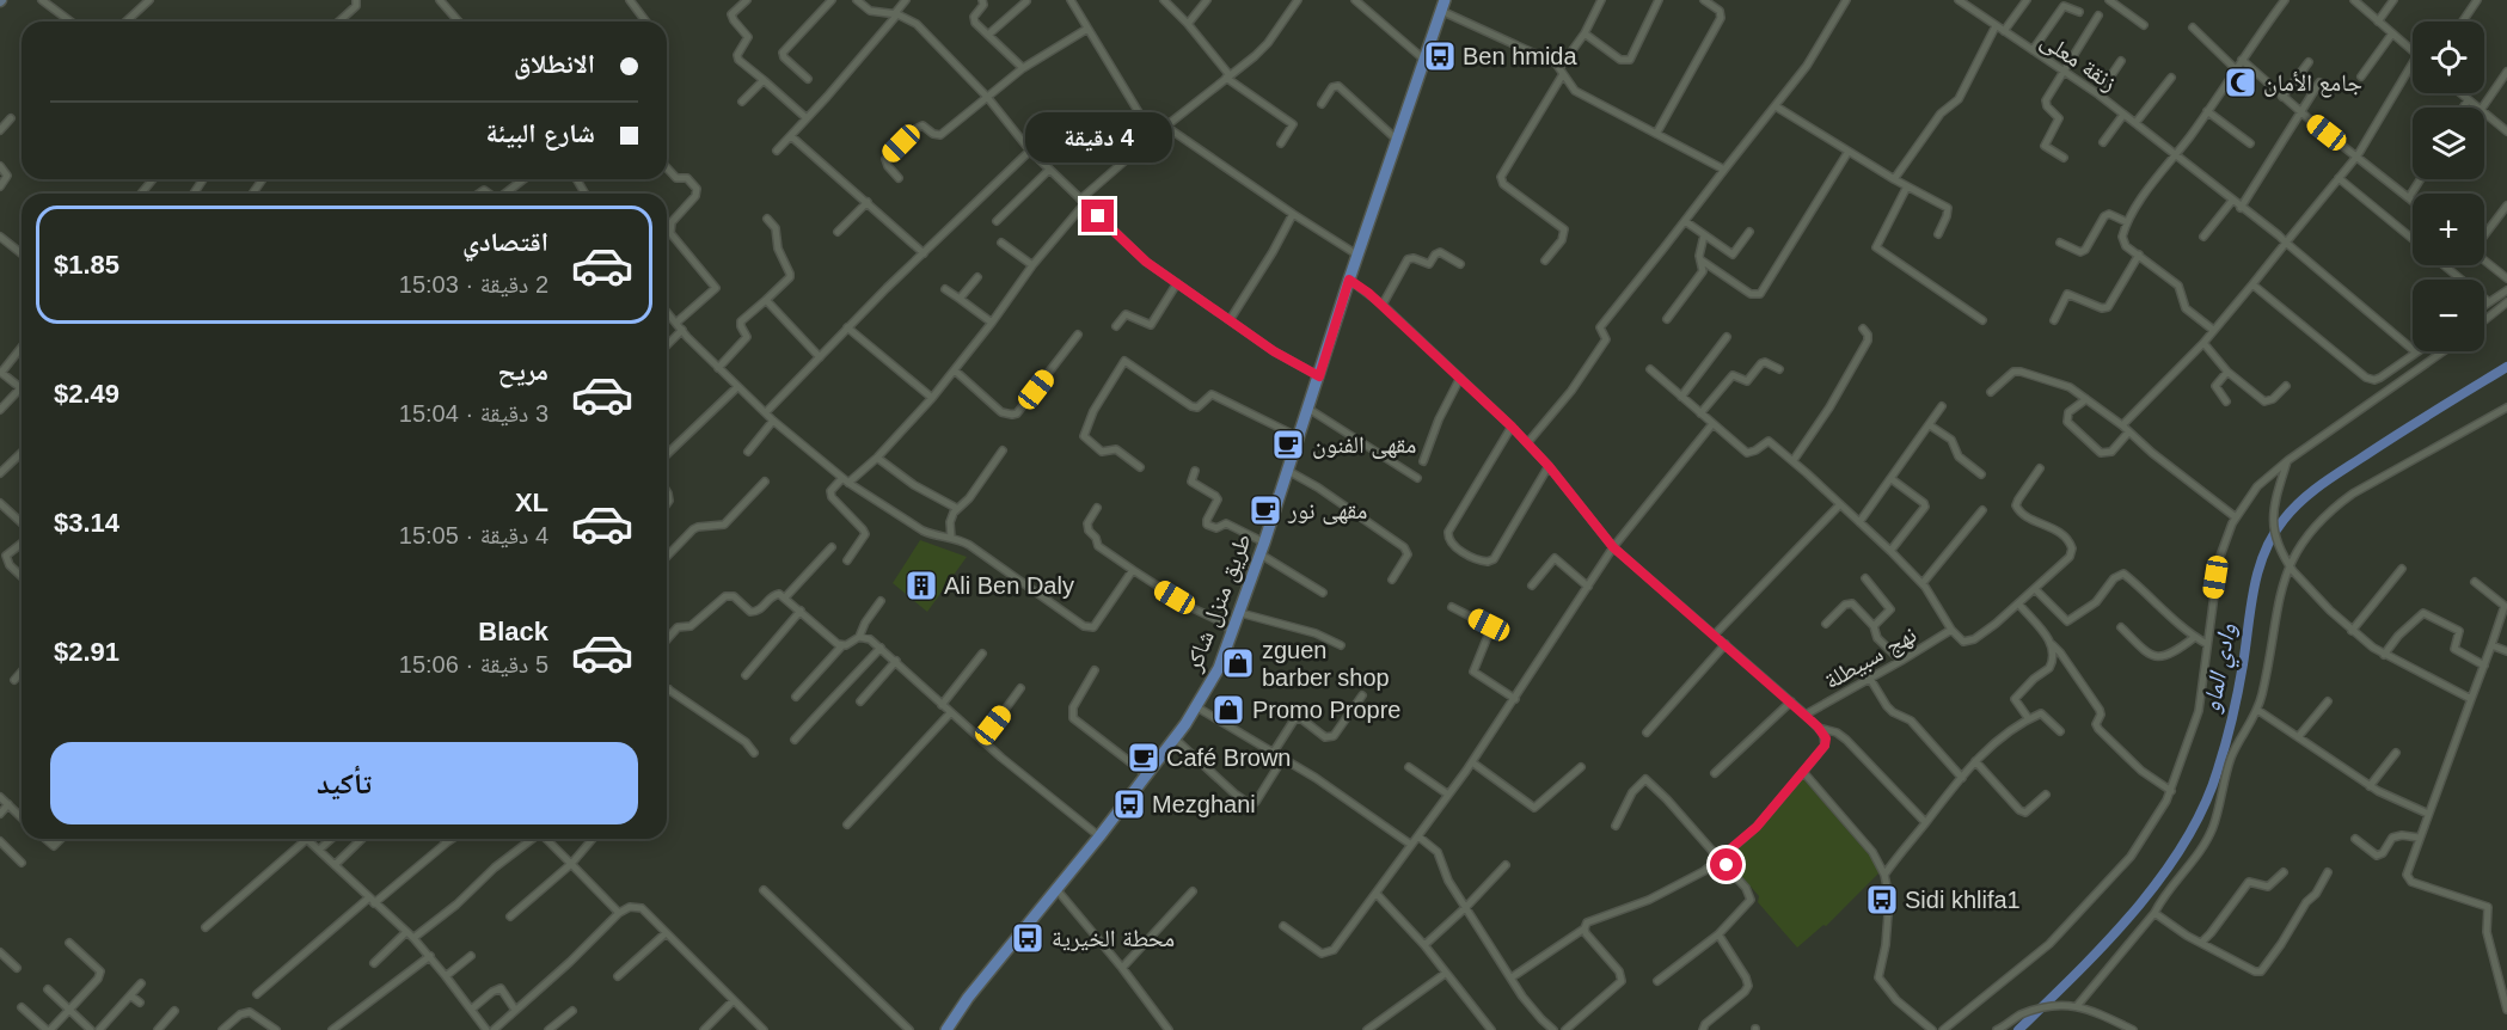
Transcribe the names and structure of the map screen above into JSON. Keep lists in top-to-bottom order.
{
  "streets": {
    "main road": ["طريق منزل شاكر"],
    "street": ["زنقة معلى", "نهج سبيطلة"]
  },
  "water": ["وادي الماو"],
  "places": {
    "bus stop": [
      "Ben hmida",
      "Mezghani",
      "Sidi khlifa1",
      "محطة الخيرية"
    ],
    "mosque": ["جامع الأمان"],
    "cafe": ["مقهى الفنون", "مقهى نور", "Café Brown"],
    "building": ["Ali Ben Daly"],
    "shop": ["zguen barber shop", "Promo Propre"]
  },
  "page": {
    "map_buttons": ["+", "−"],
    "banner": ["الانطلاق", "شارع البيئة"],
    "bubble": "4 دقيقة",
    "list": [
      {
        "name": "اقتصادي",
        "note": "2 دقيقة · 15:03",
        "value": "$1.85"
      },
      {
        "name": "مريح",
        "note": "3 دقيقة · 15:04",
        "value": "$2.49"
      },
      {
        "name": "XL",
        "note": "4 دقيقة · 15:05",
        "value": "$3.14"
      },
      {
        "name": "Black",
        "note": "5 دقيقة · 15:06",
        "value": "$2.91"
      }
    ],
    "buttons": "تأكيد"
  }
}
